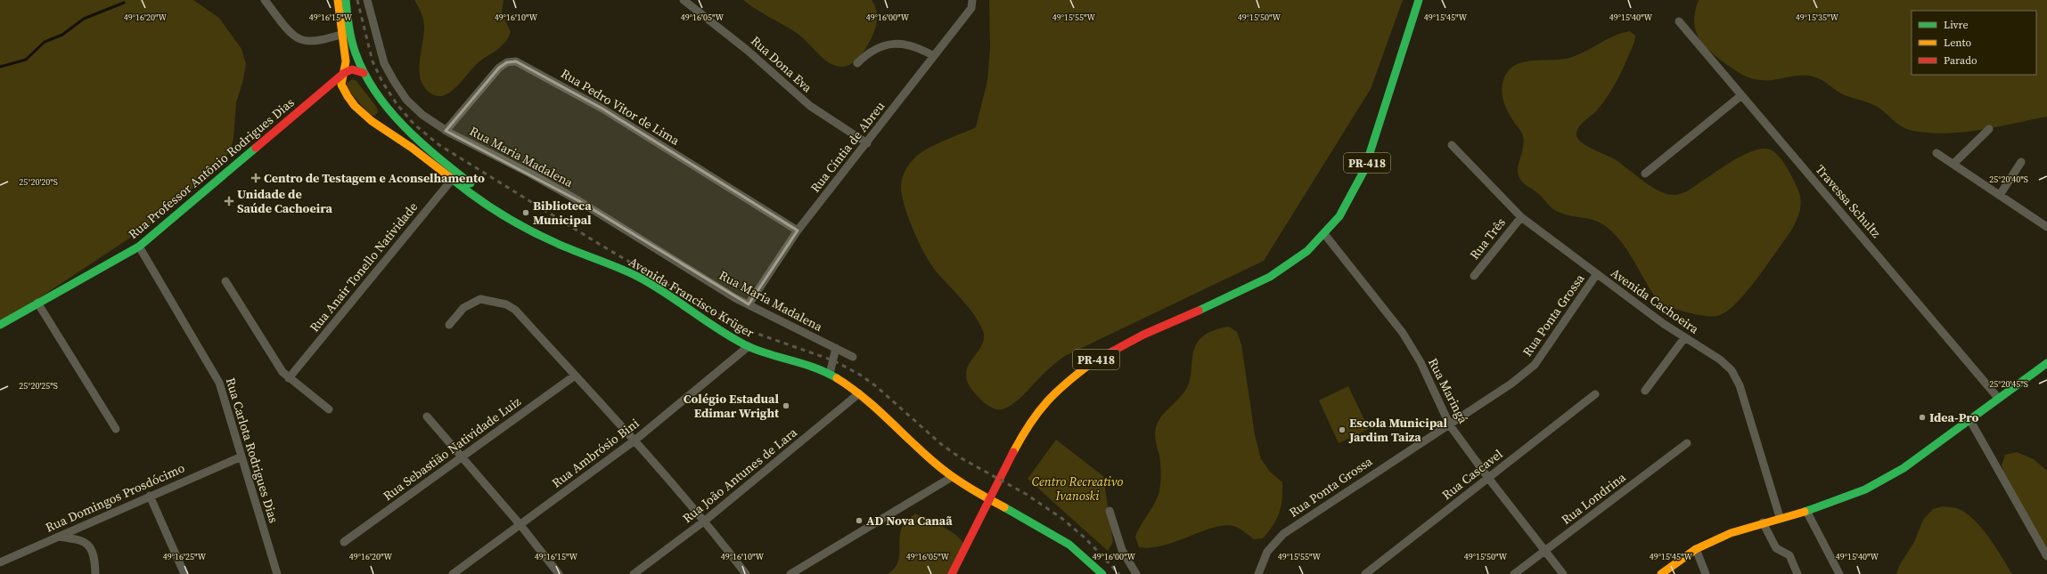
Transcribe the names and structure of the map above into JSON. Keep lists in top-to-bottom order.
{
  "streets": {
    "main road": ["PR-418", "Rua Professor Antônio Rodrigues Dias", "Avenida Francisco Krüger"],
    "street": [
      "Rua Dona Eva",
      "Rua Pedro Vitor de Lima",
      "Rua Cíntia de Abreu",
      "Rua Maria Madalena",
      "Travessa Schultz",
      "Rua Três",
      "Rua Anair Tonello Natividade",
      "Avenida Cachoeira",
      "Rua Ponta Grossa",
      "Rua Maringá",
      "Rua Sebastião Natividade Luiz",
      "Rua Carlota Rodrigues Dias",
      "Rua Ambrósio Bini",
      "Rua Cascavel",
      "Rua João Antunes de Lara",
      "Rua Domingos Prosdócimo",
      "Rua Londrina"
    ]
  },
  "crossings": [
    ["Rua Dona Eva", "Rua Cíntia de Abreu"],
    ["Rua Pedro Vitor de Lima", "Rua Cíntia de Abreu"],
    ["Rua Pedro Vitor de Lima", "Rua Maria Madalena"],
    ["Rua Cíntia de Abreu", "Rua Maria Madalena"],
    ["PR-418", "Rua Maringá"],
    ["Rua Professor Antônio Rodrigues Dias", "Avenida Francisco Krüger"],
    ["Rua Professor Antônio Rodrigues Dias", "Rua Carlota Rodrigues Dias"],
    ["Rua Três", "Avenida Cachoeira"],
    ["Rua Anair Tonello Natividade", "Avenida Francisco Krüger"],
    ["Avenida Francisco Krüger", "Rua Ambrósio Bini"],
    ["Avenida Francisco Krüger", "Rua João Antunes de Lara"],
    ["Avenida Cachoeira", "Rua Ponta Grossa"],
    ["Rua Ponta Grossa", "Rua Maringá"],
    ["Rua Maringá", "Rua Cascavel"],
    ["Rua Maringá", "Rua Londrina"],
    ["Rua Carlota Rodrigues Dias", "Rua Domingos Prosdócimo"]
  ],
  "parks": ["Centro Recreativo Ivanoski"],
  "places": {
    "health": ["Centro de Testagem e Aconselhamento", "Unidade de Saúde Cachoeira"],
    "other": [
      "Biblioteca Municipal",
      "Colégio Estadual Edimar Wright",
      "Idea-Pro",
      "Escola Municipal Jardim Taiza",
      "AD Nova Canaã"
    ]
  },
  "legend": ["Livre", "Lento", "Parado"],
  "coordinates": [
    "49°15'50\"W",
    "49°15'45\"W",
    "49°16'20\"W",
    "49°16'15\"W",
    "49°16'10\"W",
    "49°16'05\"W",
    "49°16'00\"W",
    "49°15'55\"W",
    "49°15'40\"W",
    "49°15'35\"W",
    "25°20'40\"S",
    "25°20'20\"S",
    "25°20'45\"S",
    "25°20'25\"S",
    "49°16'25\"W"
  ]
}
